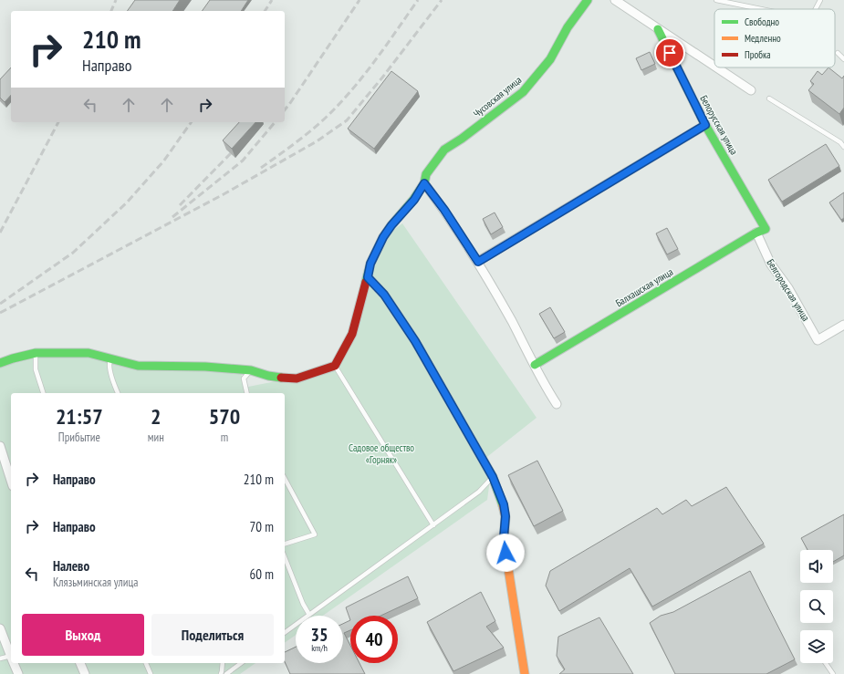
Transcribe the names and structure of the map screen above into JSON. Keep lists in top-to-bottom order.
{
  "streets": {
    "street": [
      "Чусовская улица",
      "Белорусская улица",
      "Балхашская улица",
      "Белгородская улица"
    ]
  },
  "crossings": [
    ["Белорусская улица", "Балхашская улица"],
    ["Балхашская улица", "Белгородская улица"]
  ],
  "parks": ["Садовое общество «Горняк»"],
  "legend": ["Свободно", "Медленно", "Пробка"],
  "page": {
    "turn": ["210 m", "Направо"],
    "eta": [
      "21:57",
      "Прибытие",
      "2",
      "мин",
      "570",
      "m"
    ],
    "list": [
      {
        "name": "Направо",
        "value": "210 m"
      },
      {
        "name": "Направо",
        "value": "70 m"
      },
      {
        "name": "Налево",
        "note": "Клязьминская улица",
        "value": "60 m"
      }
    ],
    "buttons": ["Выход", "Поделиться"],
    "speed": "35 km/h",
    "limit": "40"
  }
}
